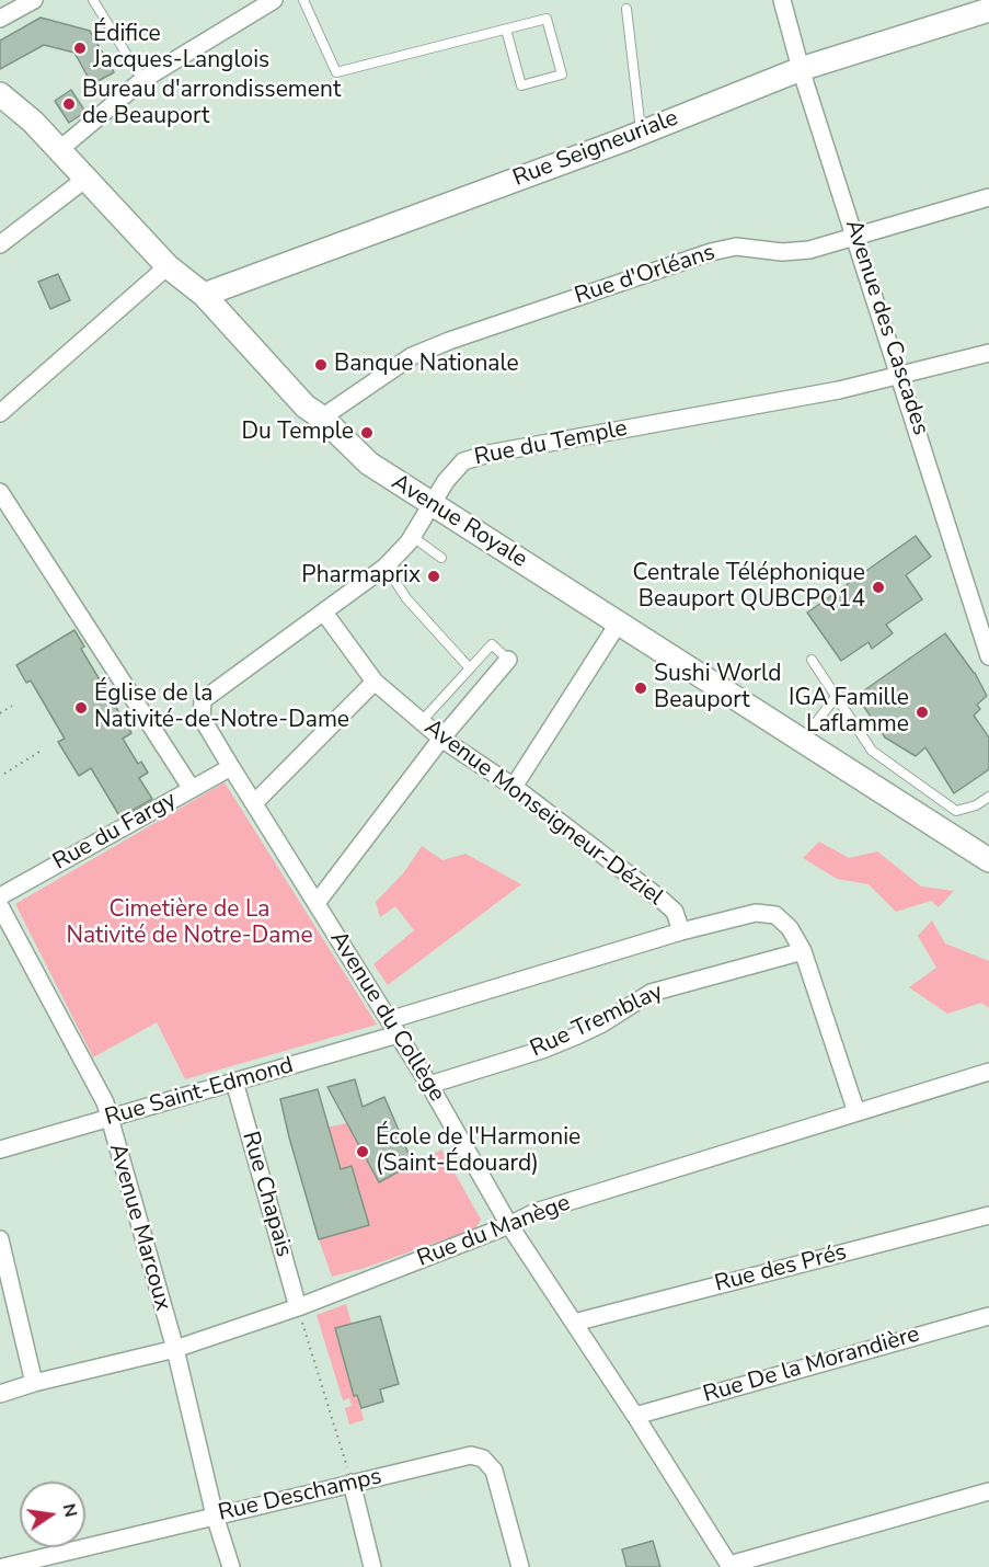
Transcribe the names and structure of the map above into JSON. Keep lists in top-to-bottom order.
{
  "streets": {
    "main road": ["Rue Seigneuriale", "Avenue Royale"],
    "street": [
      "Rue d'Orléans",
      "Avenue des Cascades",
      "Rue du Temple",
      "Avenue Monseigneur-Déziel",
      "Rue du Fargy",
      "Avenue du Collège",
      "Rue Tremblay",
      "Rue Saint-Edmond",
      "Rue Chapais",
      "Avenue Marcoux",
      "Rue du Manège",
      "Rue des Prés",
      "Rue De la Morandière",
      "Rue Deschamps"
    ]
  },
  "crossings": [
    ["Rue Seigneuriale", "Avenue des Cascades"],
    ["Rue Seigneuriale", "Avenue Royale"],
    ["Rue d'Orléans", "Avenue des Cascades"],
    ["Rue d'Orléans", "Avenue Royale"],
    ["Avenue des Cascades", "Rue du Temple"],
    ["Rue du Temple", "Avenue Royale"],
    ["Rue du Temple", "Avenue Monseigneur-Déziel"],
    ["Rue du Temple", "Avenue du Collège"],
    ["Avenue Monseigneur-Déziel", "Rue Saint-Edmond"],
    ["Rue du Fargy", "Avenue du Collège"],
    ["Avenue du Collège", "Rue Tremblay"],
    ["Avenue du Collège", "Rue Saint-Edmond"],
    ["Avenue du Collège", "Rue du Manège"],
    ["Avenue du Collège", "Rue des Prés"],
    ["Avenue du Collège", "Rue De la Morandière"],
    ["Rue Saint-Edmond", "Rue Chapais"],
    ["Rue Saint-Edmond", "Avenue Marcoux"],
    ["Rue Chapais", "Rue du Manège"],
    ["Avenue Marcoux", "Rue du Manège"],
    ["Avenue Marcoux", "Rue Deschamps"]
  ],
  "parks": ["Cimetière de La Nativité de Notre-Dame"],
  "places": [
    "Édifice Jacques-Langlois",
    "Bureau d'arrondissement de Beauport",
    "Banque Nationale",
    "Du Temple",
    "Pharmaprix",
    "Centrale Téléphonique Beauport QUBCPQ14",
    "Sushi World Beauport",
    "Église de la Nativité-de-Notre-Dame",
    "IGA Famille Laflamme",
    "École de l'Harmonie (Saint-Édouard)"
  ],
  "north": "right"
}
